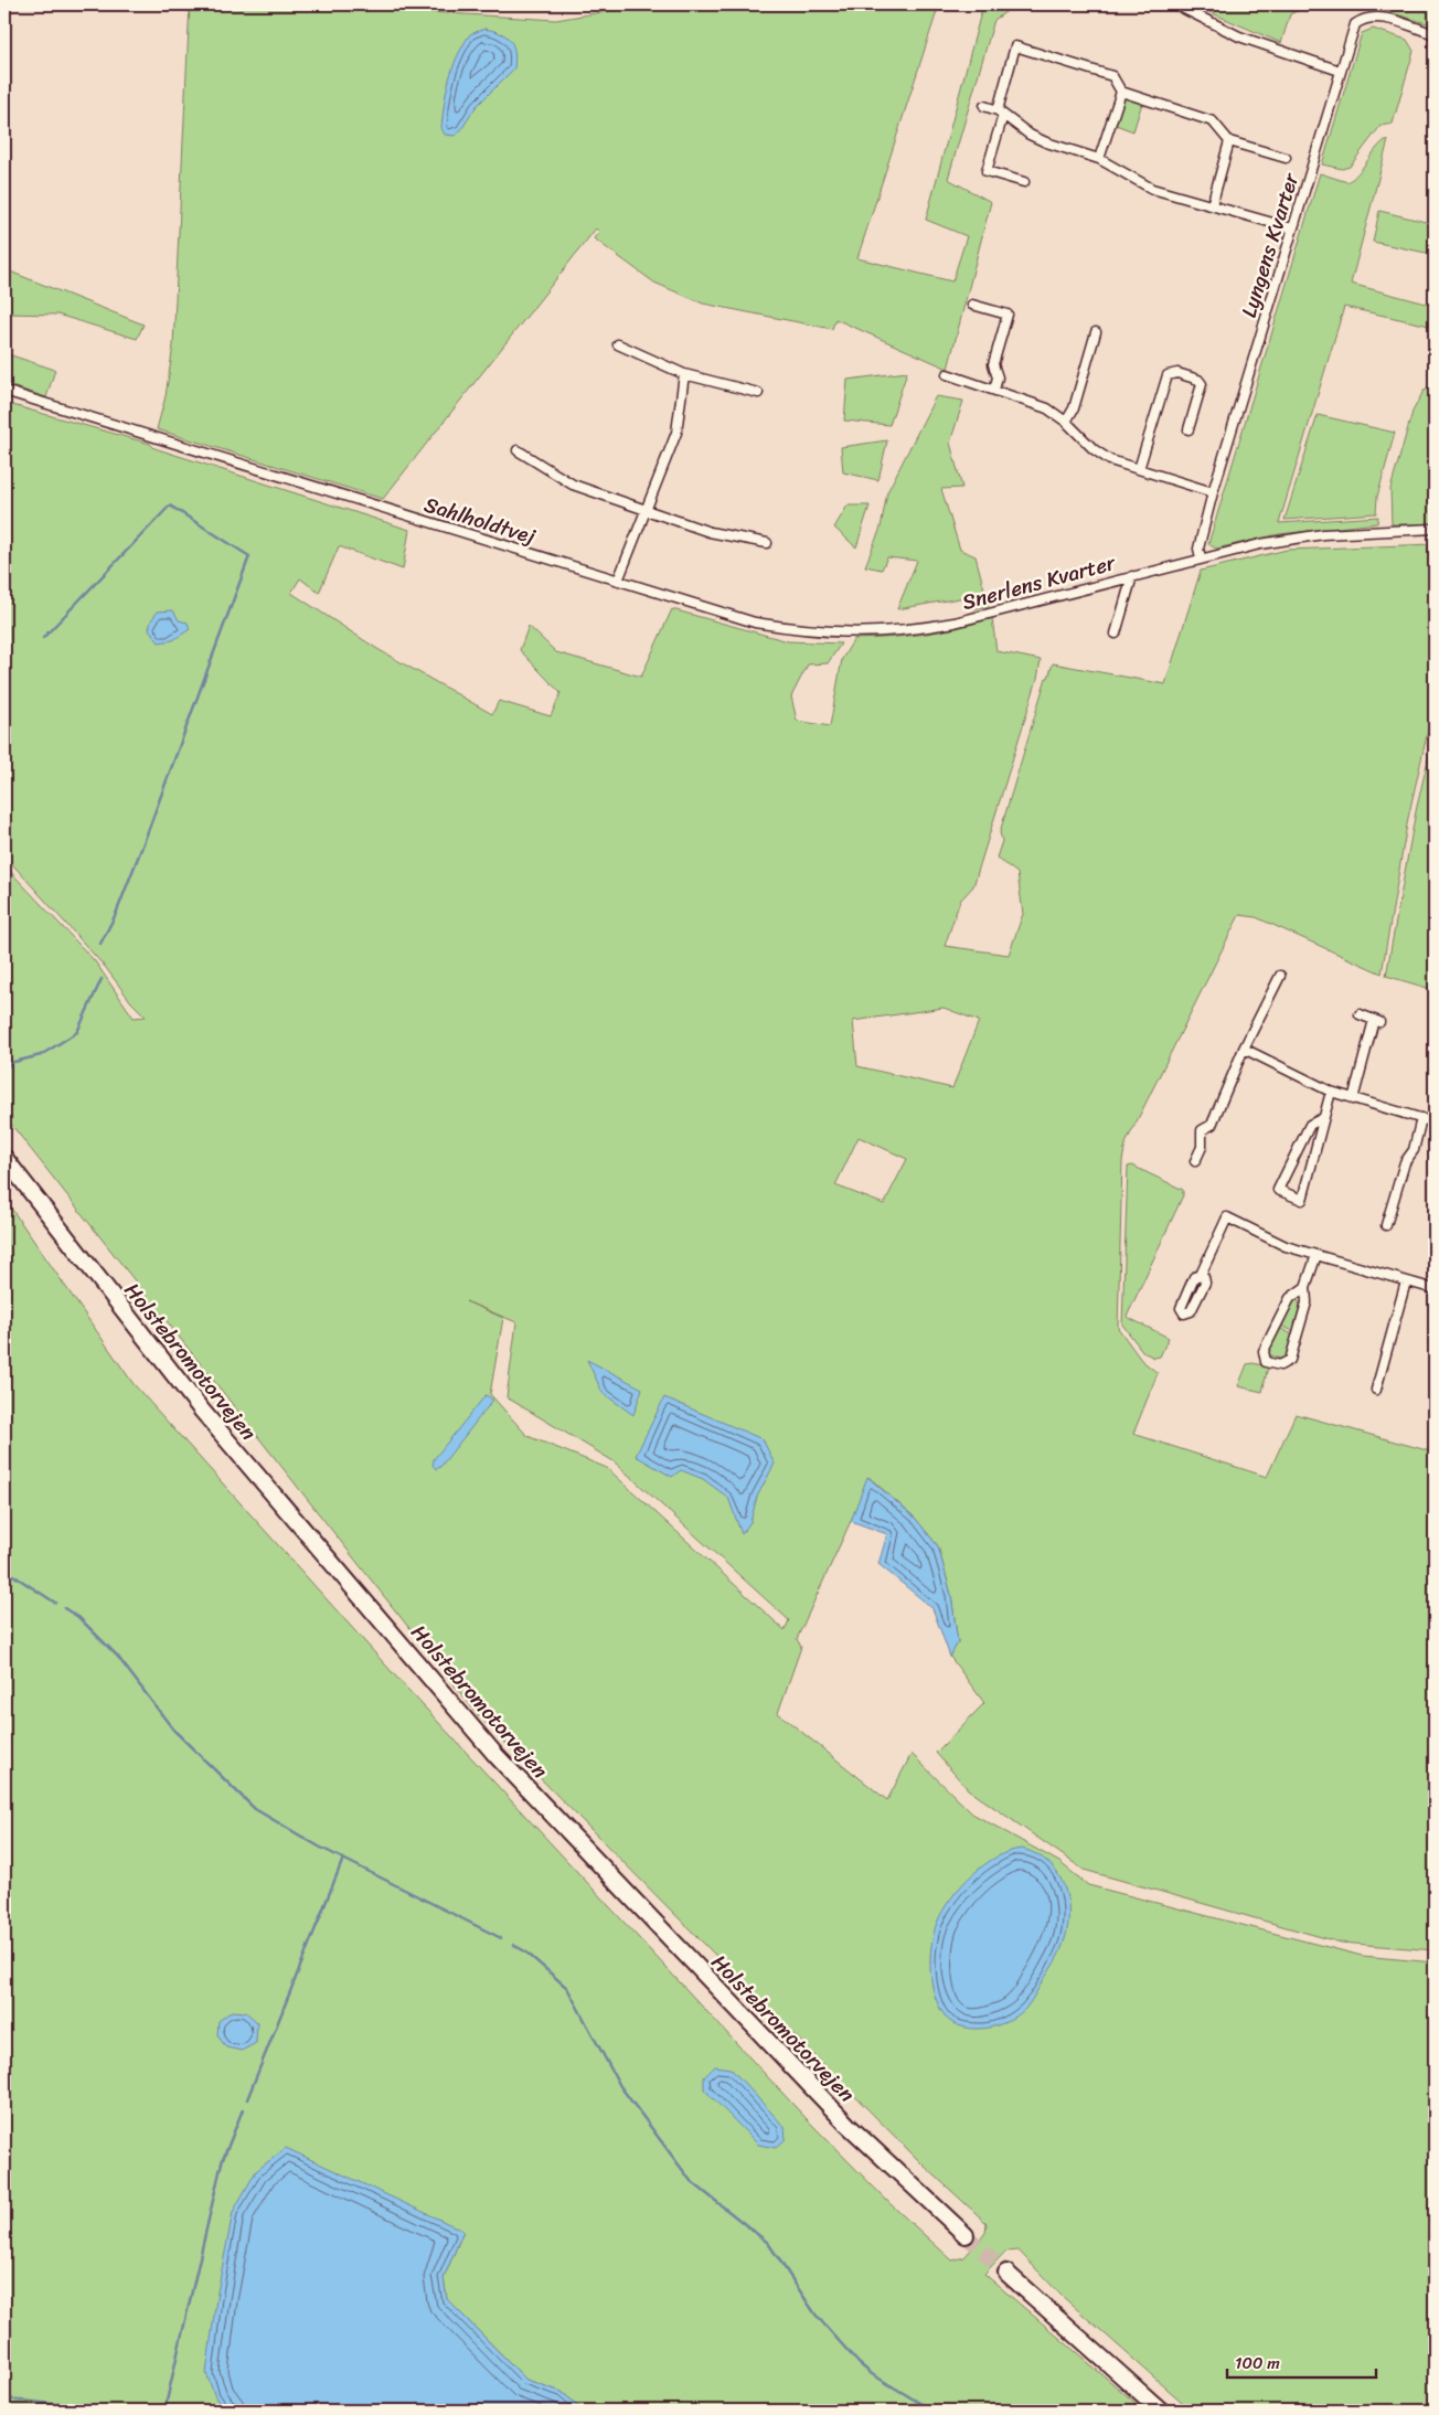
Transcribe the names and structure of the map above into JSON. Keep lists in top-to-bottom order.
{
  "streets": {
    "highway": ["Holstebromotorvejen"],
    "street": ["Lyngens Kvarter", "Sahlholdtvej", "Snerlens Kvarter"]
  },
  "crossings": [
    ["Lyngens Kvarter", "Snerlens Kvarter"],
    ["Sahlholdtvej", "Snerlens Kvarter"]
  ],
  "scale_bar": "100 m"
}
